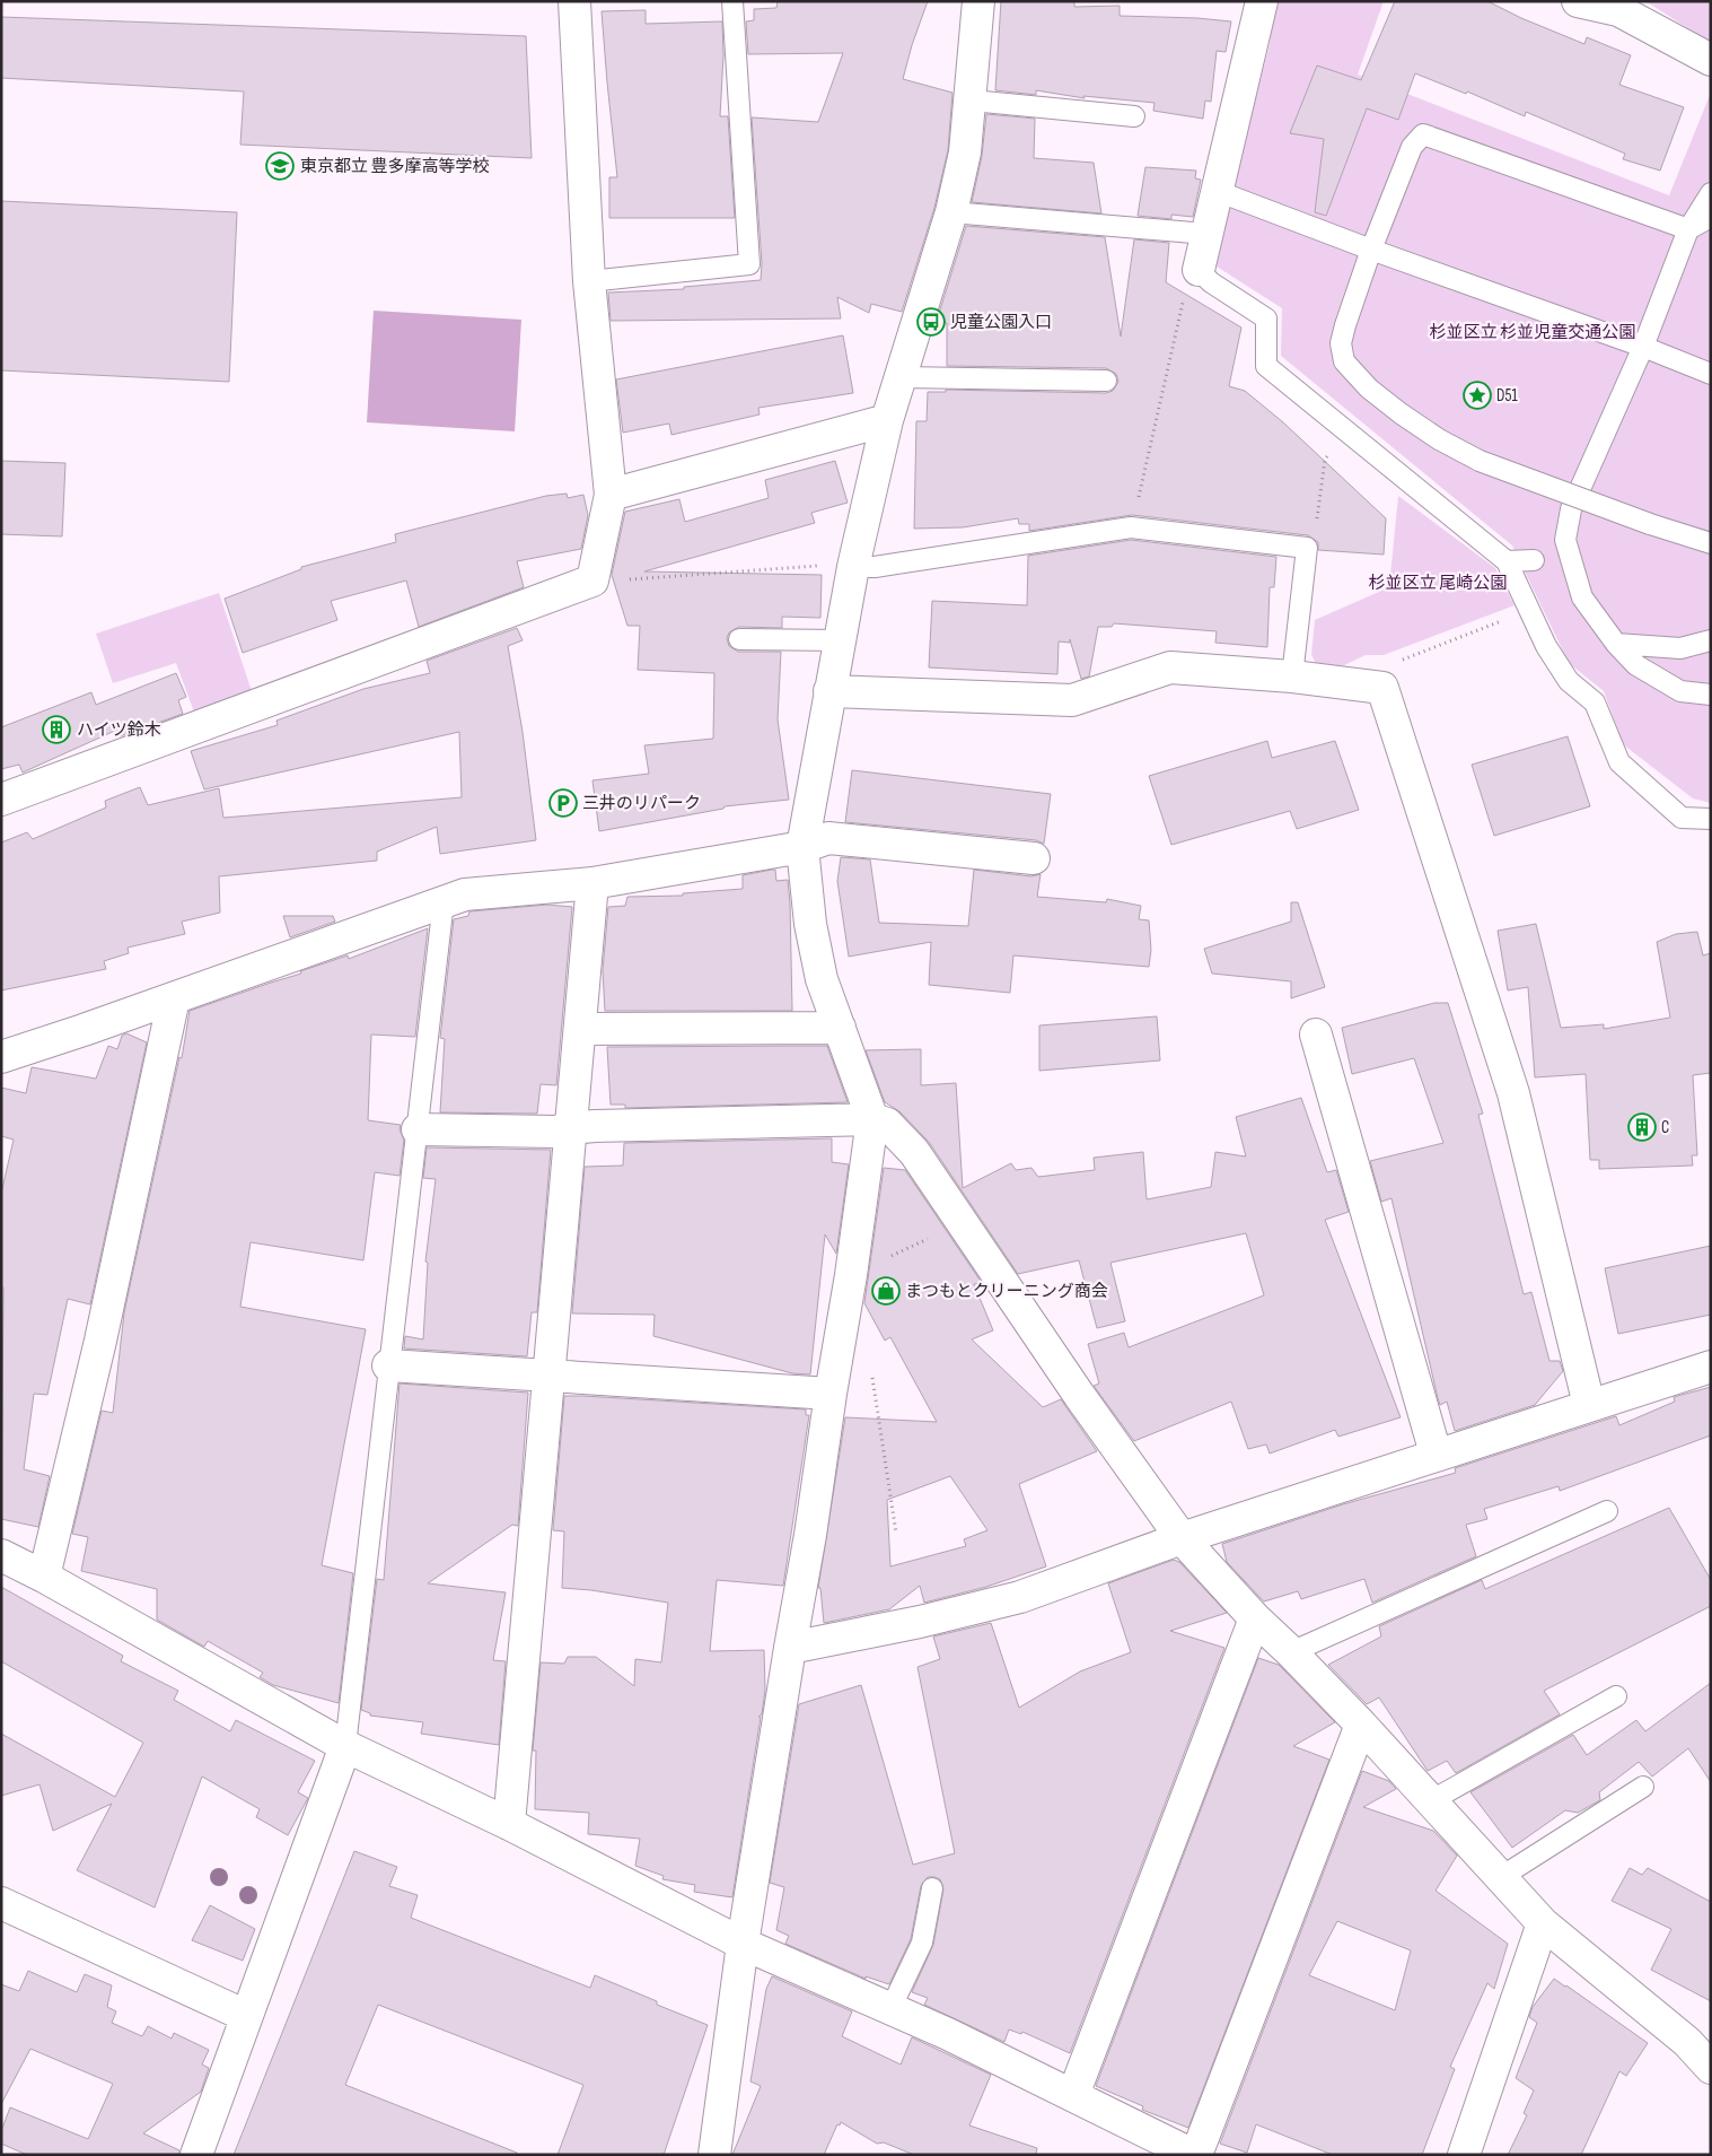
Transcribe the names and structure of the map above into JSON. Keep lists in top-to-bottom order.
{
  "parks": ["杉並区立 杉並児童交通公園", "杉並区立 尾崎公園"],
  "places": {
    "school or university": ["東京都立 豊多摩高等学校"],
    "bus stop": ["児童公園入口"],
    "place": ["D51"],
    "building": ["ハイツ鈴木", "C"],
    "parking": ["三井のリパーク"],
    "shop": ["まつもとクリーニング商会"]
  }
}
